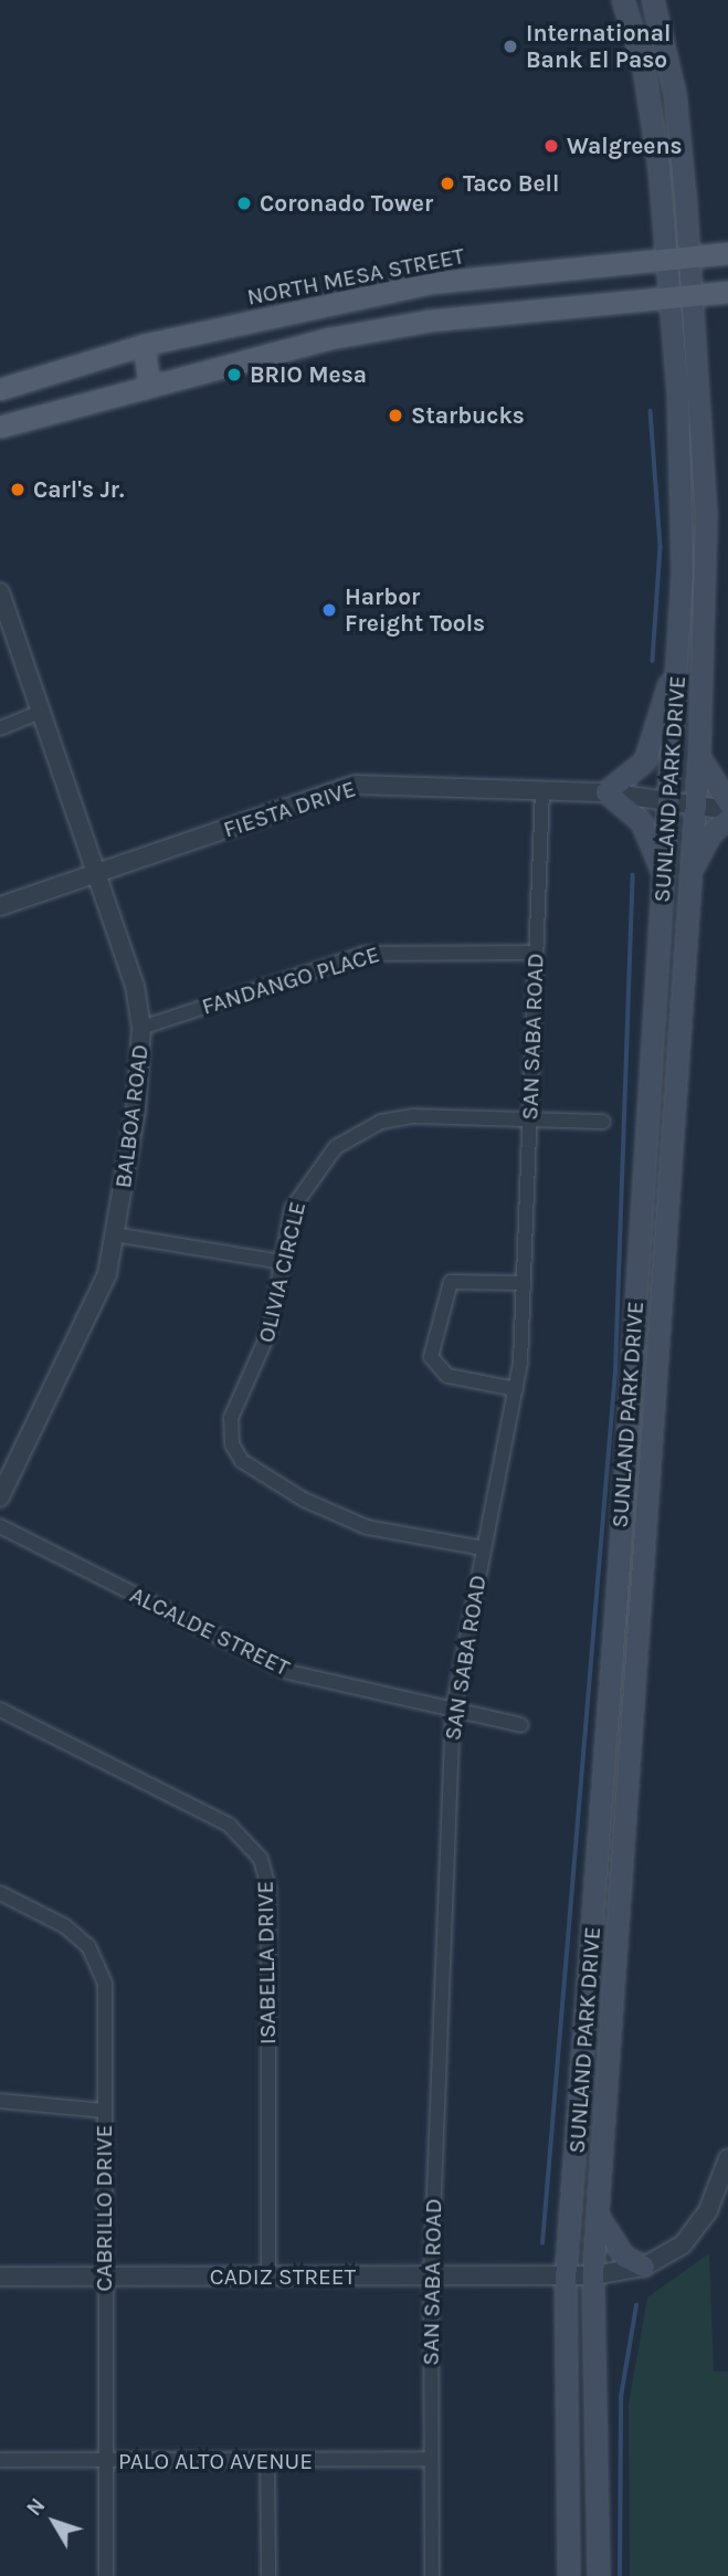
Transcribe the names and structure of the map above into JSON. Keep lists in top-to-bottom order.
{
  "streets": {
    "main road": ["NORTH MESA STREET", "SUNLAND PARK DRIVE"],
    "street": [
      "FIESTA DRIVE",
      "FANDANGO PLACE",
      "SAN SABA ROAD",
      "BALBOA ROAD",
      "OLIVIA CIRCLE",
      "ALCALDE STREET",
      "ISABELLA DRIVE",
      "CABRILLO DRIVE",
      "CADIZ STREET",
      "PALO ALTO AVENUE"
    ]
  },
  "crossings": [
    ["NORTH MESA STREET", "SUNLAND PARK DRIVE"],
    ["SUNLAND PARK DRIVE", "FIESTA DRIVE"],
    ["SUNLAND PARK DRIVE", "CADIZ STREET"],
    ["FIESTA DRIVE", "SAN SABA ROAD"],
    ["FIESTA DRIVE", "BALBOA ROAD"],
    ["FANDANGO PLACE", "SAN SABA ROAD"],
    ["FANDANGO PLACE", "BALBOA ROAD"],
    ["SAN SABA ROAD", "OLIVIA CIRCLE"],
    ["SAN SABA ROAD", "ALCALDE STREET"],
    ["SAN SABA ROAD", "CADIZ STREET"],
    ["SAN SABA ROAD", "PALO ALTO AVENUE"],
    ["ISABELLA DRIVE", "CADIZ STREET"],
    ["CABRILLO DRIVE", "CADIZ STREET"],
    ["CABRILLO DRIVE", "PALO ALTO AVENUE"]
  ],
  "places": [
    "International Bank El Paso",
    "Walgreens",
    "Taco Bell",
    "Coronado Tower",
    "BRIO Mesa",
    "Starbucks",
    "Carl's Jr.",
    "Harbor Freight Tools"
  ],
  "north": "top left"
}
